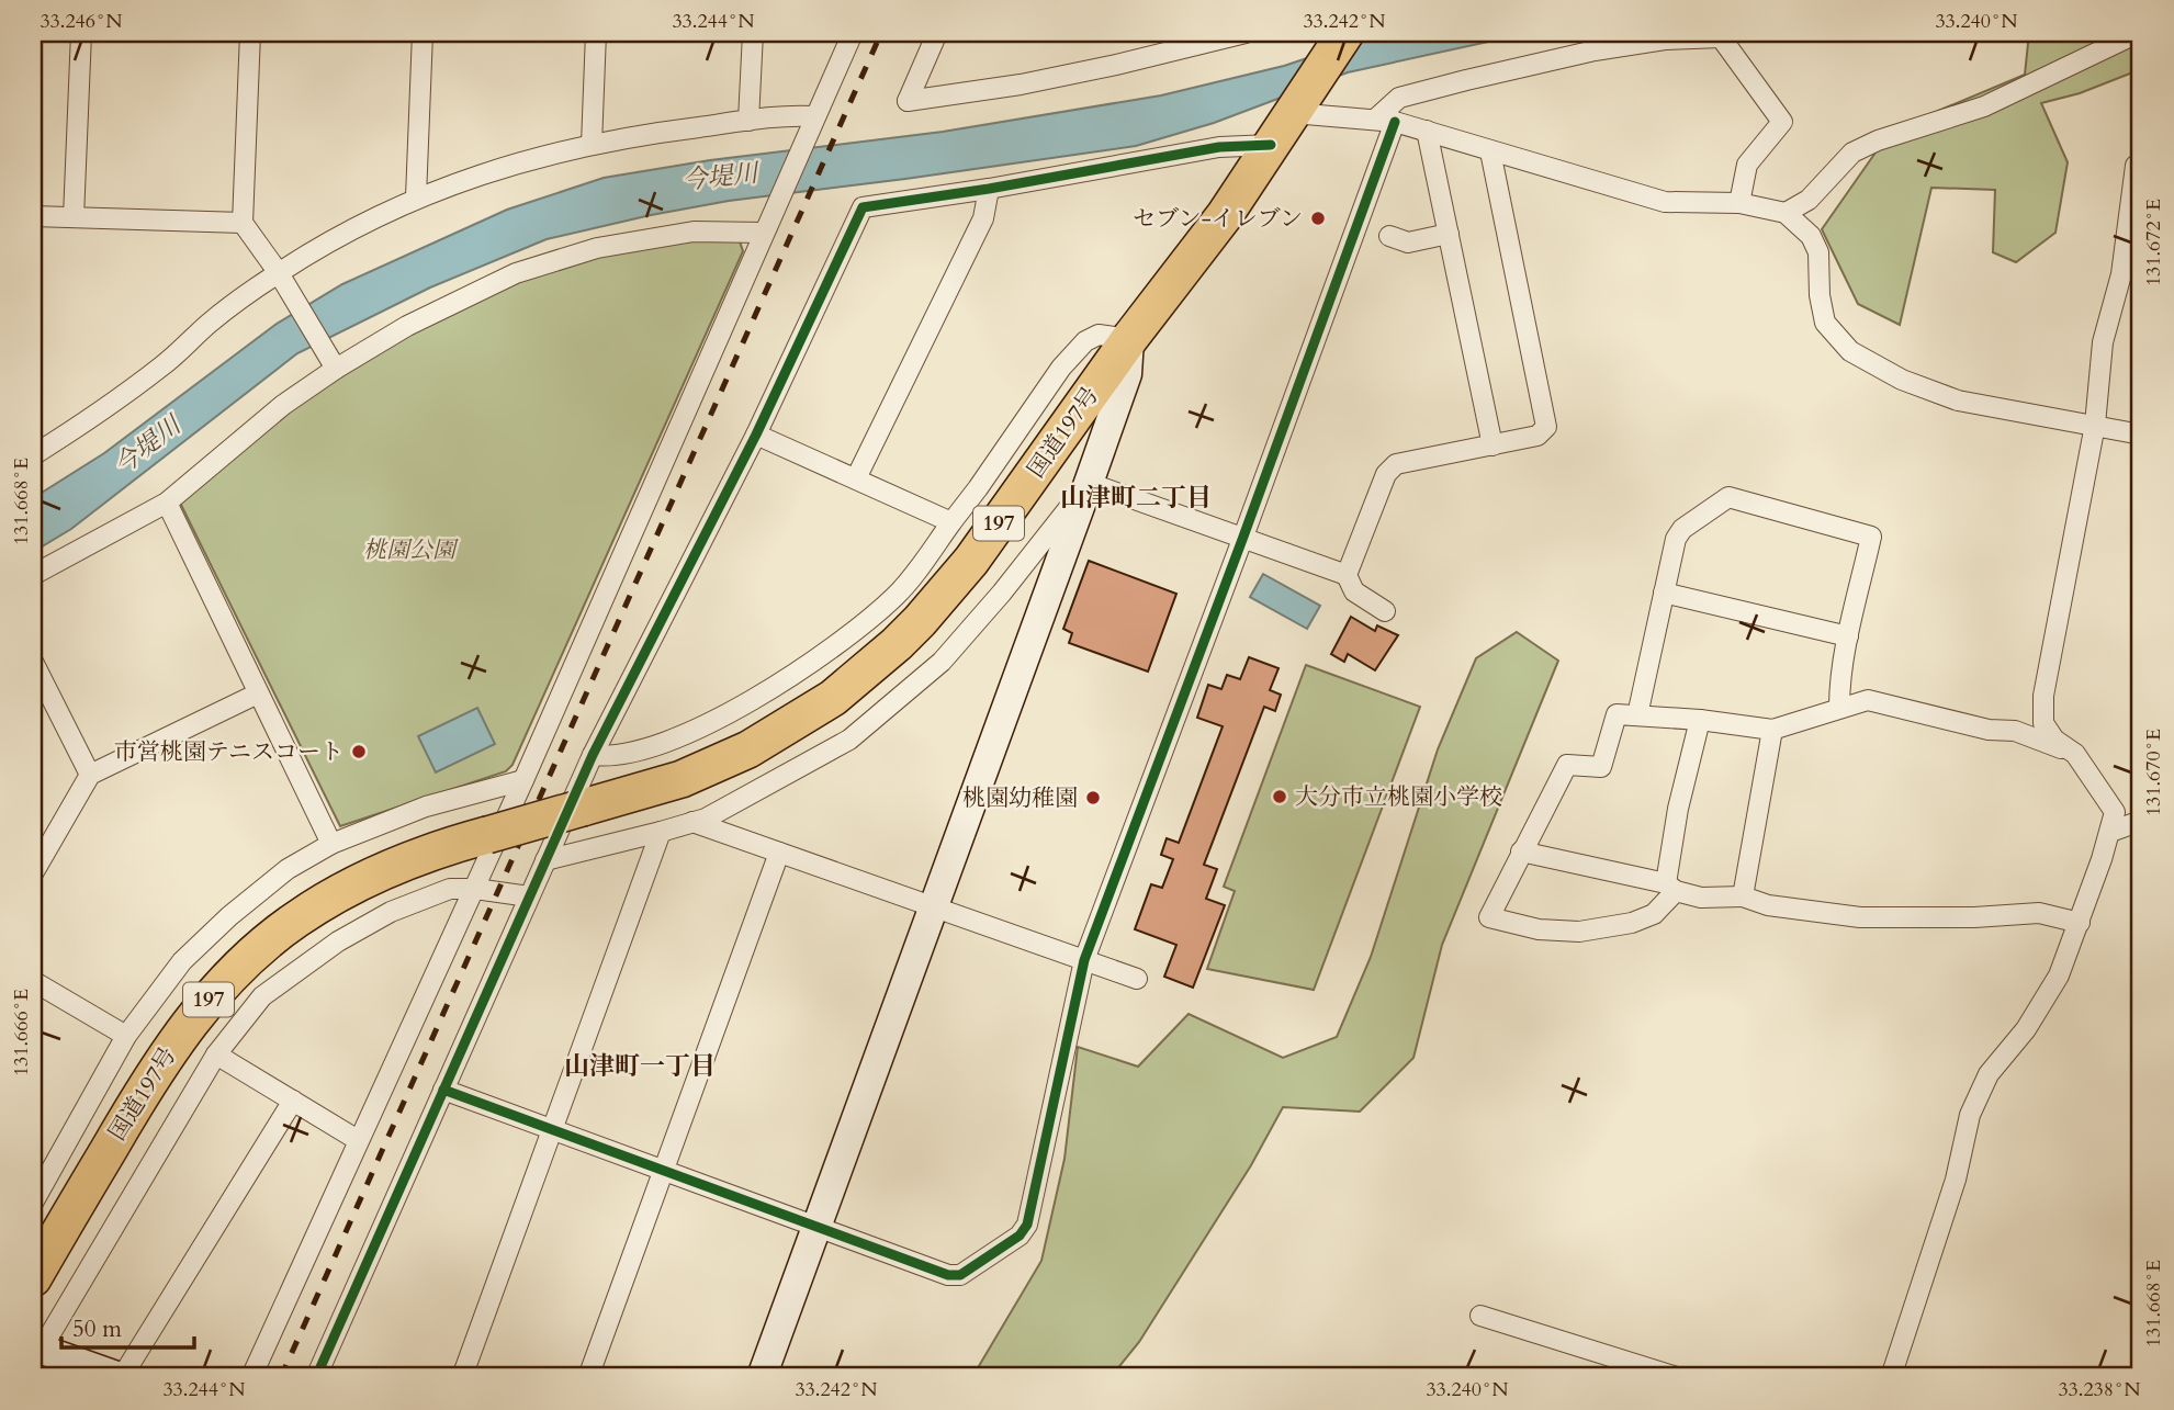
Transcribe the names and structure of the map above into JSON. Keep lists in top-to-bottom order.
{
  "streets": {
    "highway": ["国道197号", "197"]
  },
  "districts": ["山津町二丁目", "山津町一丁目"],
  "water": ["今堤川"],
  "parks": ["桃園公園"],
  "places": [
    "セブン-イレブン",
    "市営桃園テニスコート",
    "大分市立桃園小学校",
    "桃園幼稚園"
  ],
  "scale_bar": "50 m",
  "coordinates": [
    "33.246°N",
    "33.244°N",
    "33.242°N",
    "33.240°N",
    "131.672°E",
    "131.668°E",
    "131.670°E",
    "131.666°E",
    "33.238°N"
  ]
}
